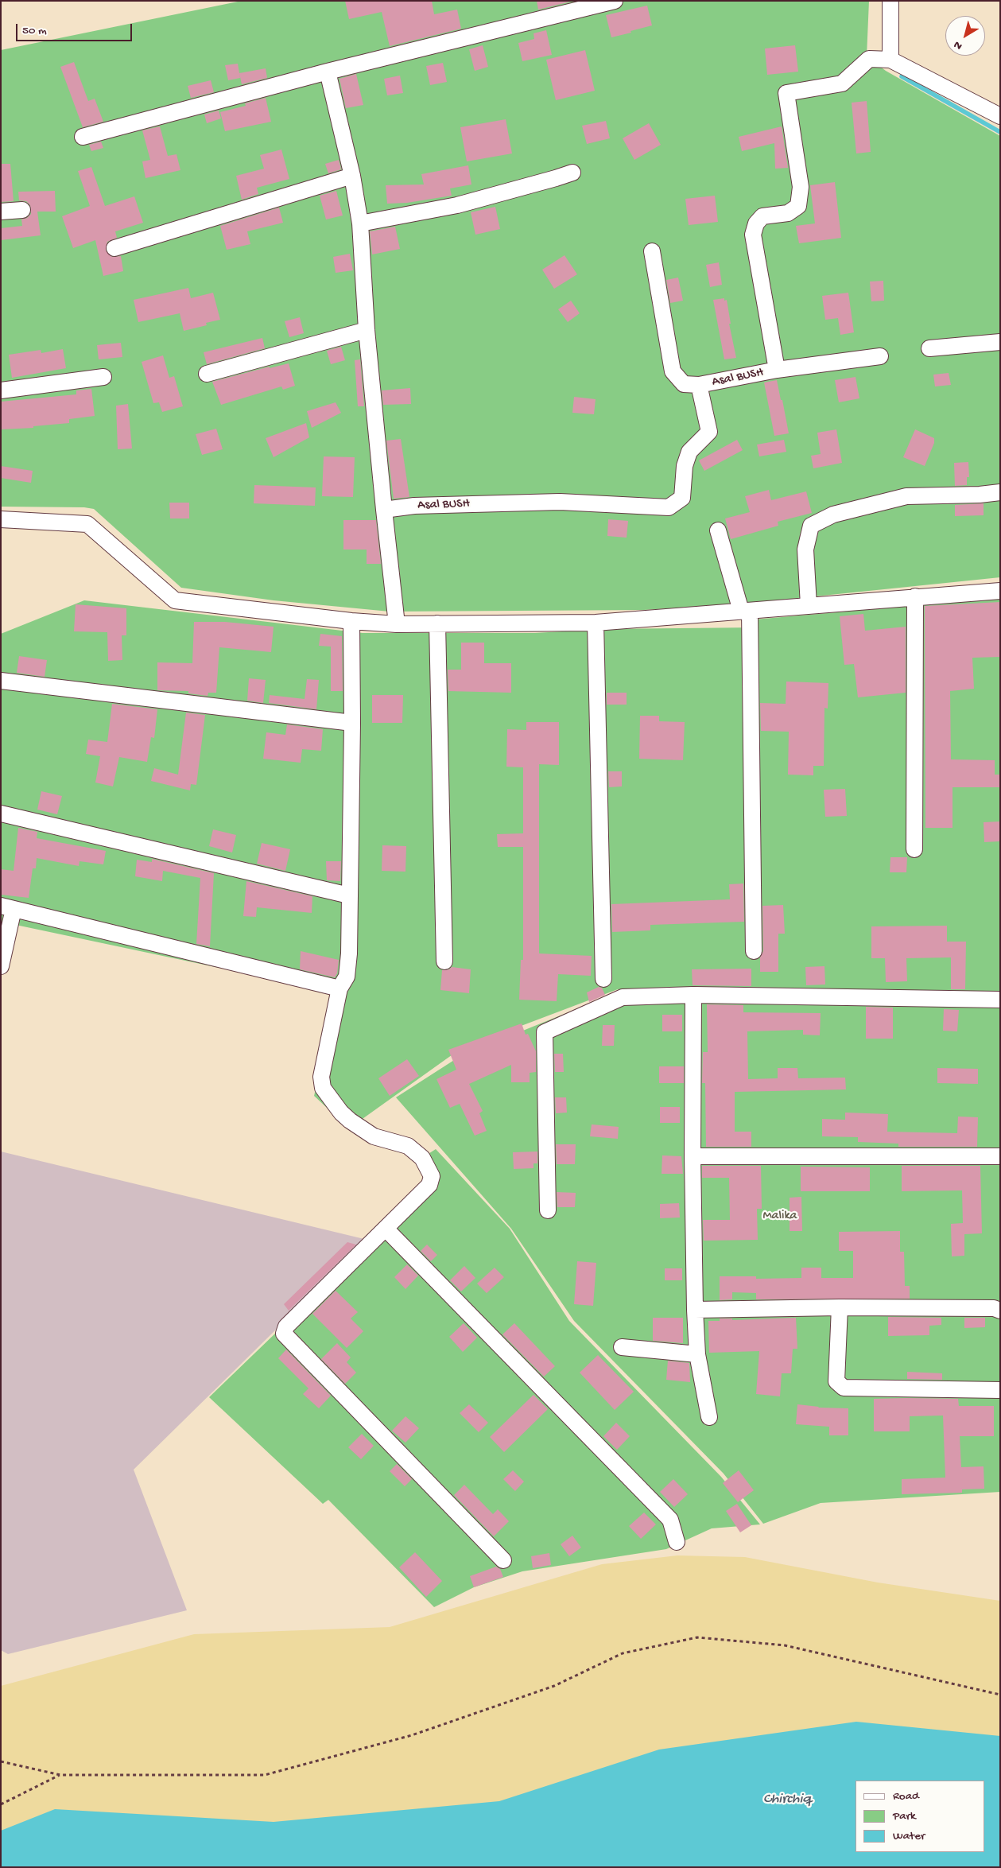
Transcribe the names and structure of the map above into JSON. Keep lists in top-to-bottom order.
{
  "streets": {
    "street": ["Asal BUSH"]
  },
  "water": ["Chirchiq"],
  "parks": ["Malika"],
  "legend": ["Road", "Park", "Water"],
  "scale_bar": "50 m",
  "north": "bottom left"
}
